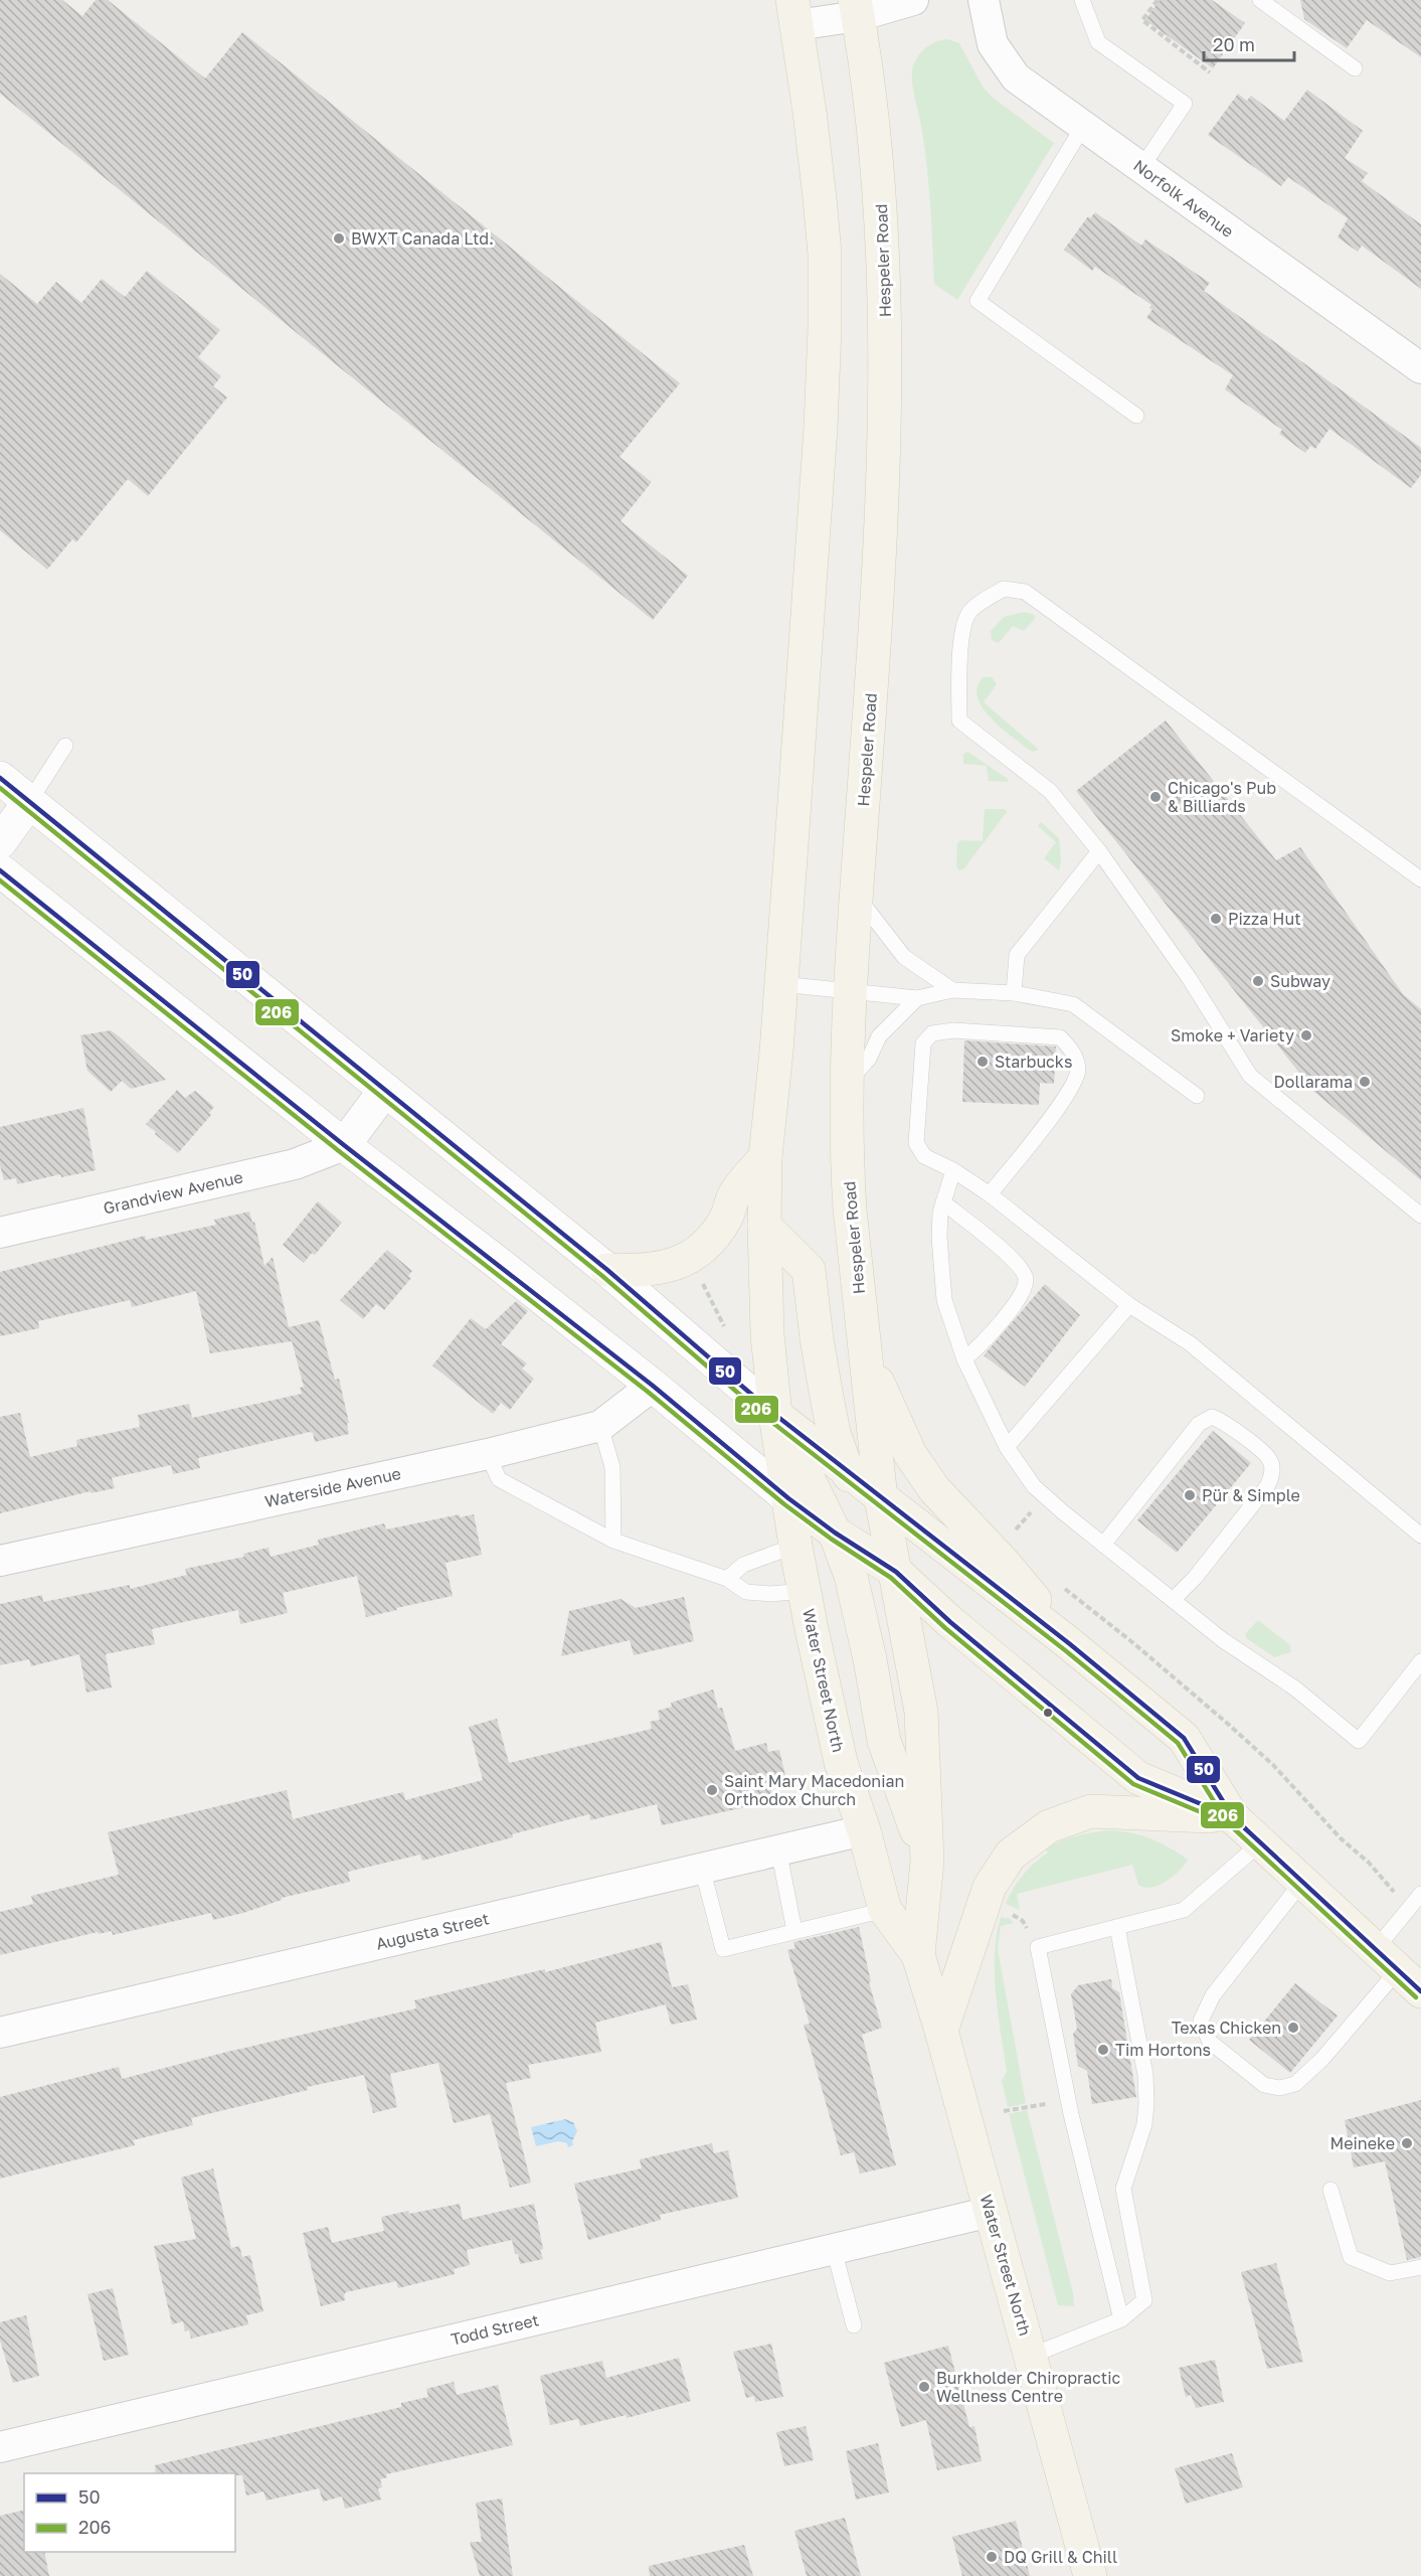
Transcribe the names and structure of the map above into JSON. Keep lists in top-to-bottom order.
{
  "streets": {
    "main road": ["Hespeler Road", "Water Street North"],
    "street": [
      "Norfolk Avenue",
      "Grandview Avenue",
      "Waterside Avenue",
      "Augusta Street",
      "Todd Street"
    ]
  },
  "crossings": [
    ["Hespeler Road", "Water Street North"],
    ["Water Street North", "Augusta Street"],
    ["Water Street North", "Todd Street"]
  ],
  "places": [
    "BWXT Canada Ltd.",
    "Chicago's Pub & Billiards",
    "Pizza Hut",
    "Subway",
    "Smoke + Variety",
    "Starbucks",
    "Dollarama",
    "Pür & Simple",
    "Saint Mary Macedonian Orthodox Church",
    "Texas Chicken",
    "Tim Hortons",
    "Meineke",
    "Burkholder Chiropractic Wellness Centre",
    "DQ Grill & Chill"
  ],
  "lines": ["transit line 50", "transit line 206"],
  "legend": ["50", "206"],
  "scale_bar": "20 m"
}
